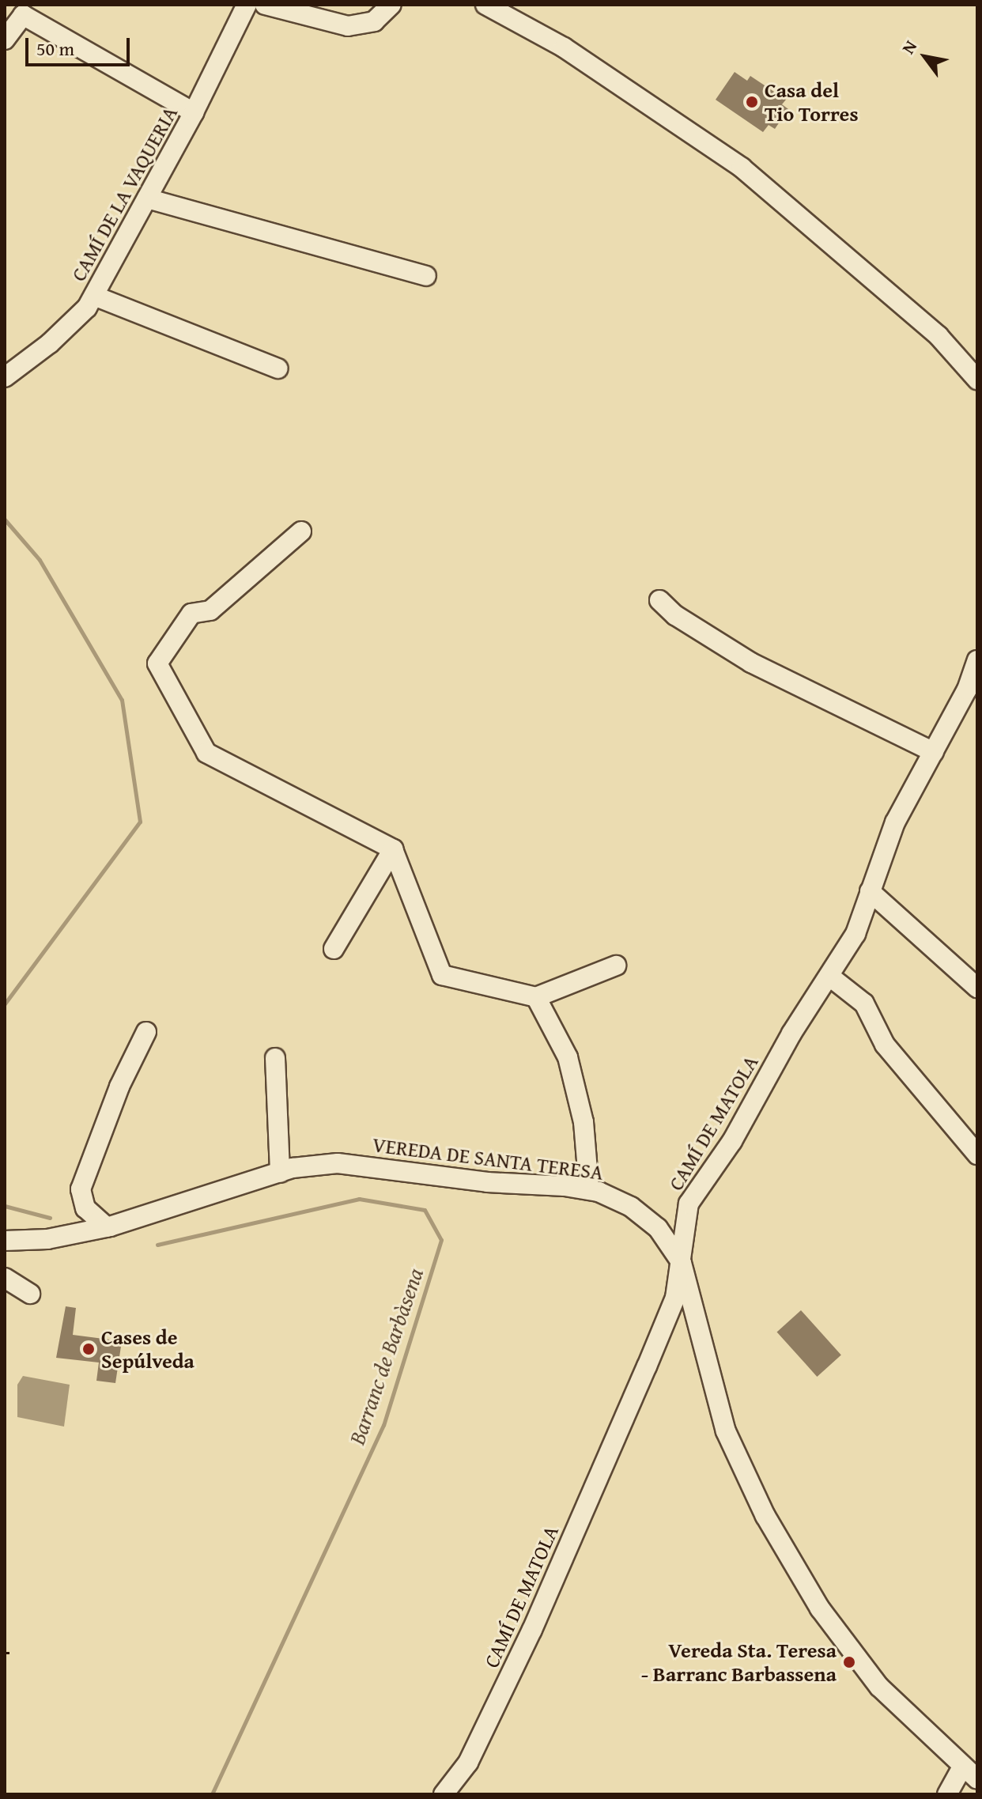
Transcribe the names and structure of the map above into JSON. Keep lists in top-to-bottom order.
{
  "streets": {
    "street": ["CAMÍ DE LA VAQUERIA", "CAMÍ DE MATOLA", "VEREDA DE SANTA TERESA"]
  },
  "crossings": [
    ["CAMÍ DE MATOLA", "VEREDA DE SANTA TERESA"]
  ],
  "water": ["Barranc de Barbàsena"],
  "places": ["Casa del Tio Torres", "Cases de Sepúlveda", "Vereda Sta. Teresa - Barranc Barbassena"],
  "scale_bar": "50 m",
  "north": "top left"
}
